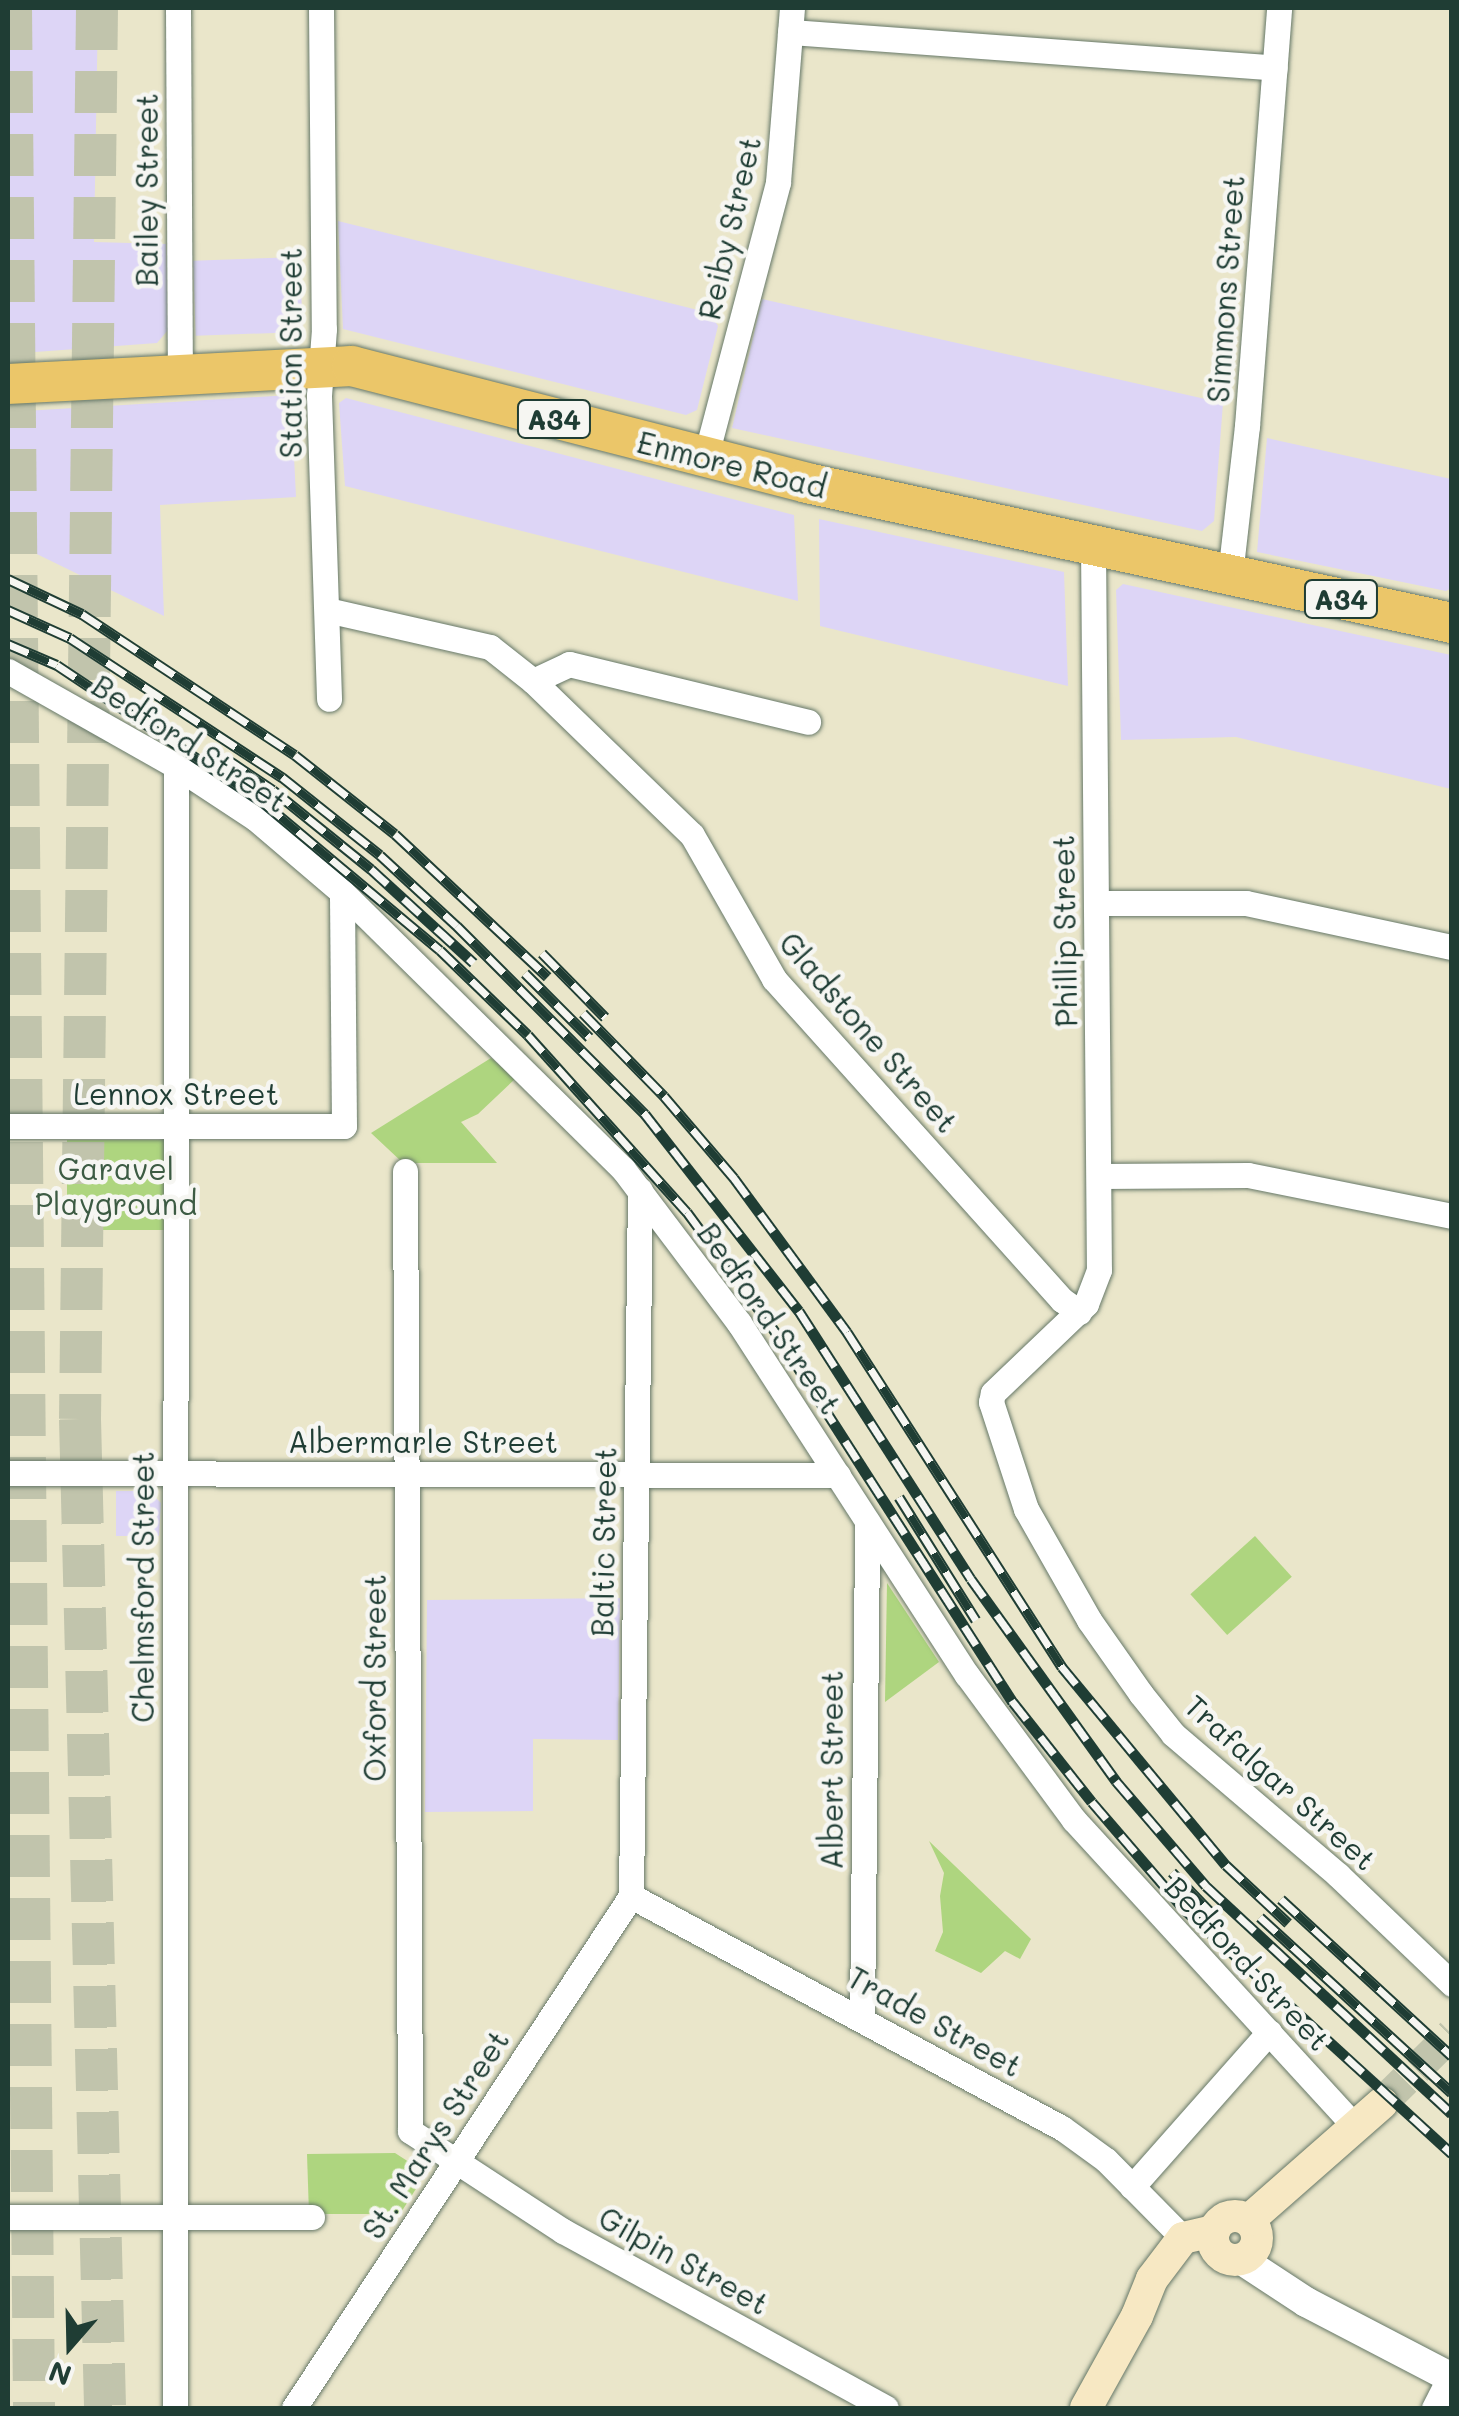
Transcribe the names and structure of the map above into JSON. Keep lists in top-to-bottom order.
{
  "streets": {
    "highway": ["A34", "Enmore Road"],
    "street": [
      "Bailey Street",
      "Reiby Street",
      "Simmons Street",
      "Station Street",
      "Bedford Street",
      "Phillip Street",
      "Gladstone Street",
      "Lennox Street",
      "Albermarle Street",
      "Baltic Street",
      "Chelmsford Street",
      "Oxford Street",
      "Albert Street",
      "Trafalgar Street",
      "Trade Street",
      "St. Marys Street",
      "Gilpin Street"
    ]
  },
  "crossings": [
    ["Bailey Street", "Enmore Road"],
    ["Reiby Street", "Enmore Road"],
    ["Simmons Street", "Enmore Road"],
    ["Station Street", "Enmore Road"],
    ["Station Street", "Gladstone Street"],
    ["Enmore Road", "Phillip Street"],
    ["Bedford Street", "Lennox Street"],
    ["Bedford Street", "Albermarle Street"],
    ["Bedford Street", "Baltic Street"],
    ["Bedford Street", "Chelmsford Street"],
    ["Bedford Street", "Albert Street"],
    ["Phillip Street", "Gladstone Street"],
    ["Phillip Street", "Trafalgar Street"],
    ["Gladstone Street", "Trafalgar Street"],
    ["Lennox Street", "Chelmsford Street"],
    ["Albermarle Street", "Baltic Street"],
    ["Albermarle Street", "Chelmsford Street"],
    ["Albermarle Street", "Oxford Street"],
    ["Baltic Street", "Trade Street"],
    ["Baltic Street", "St. Marys Street"],
    ["Oxford Street", "St. Marys Street"],
    ["Oxford Street", "Gilpin Street"],
    ["Albert Street", "Trade Street"],
    ["Trade Street", "St. Marys Street"],
    ["St. Marys Street", "Gilpin Street"]
  ],
  "parks": ["Garavel Playground"],
  "north": "bottom"
}
